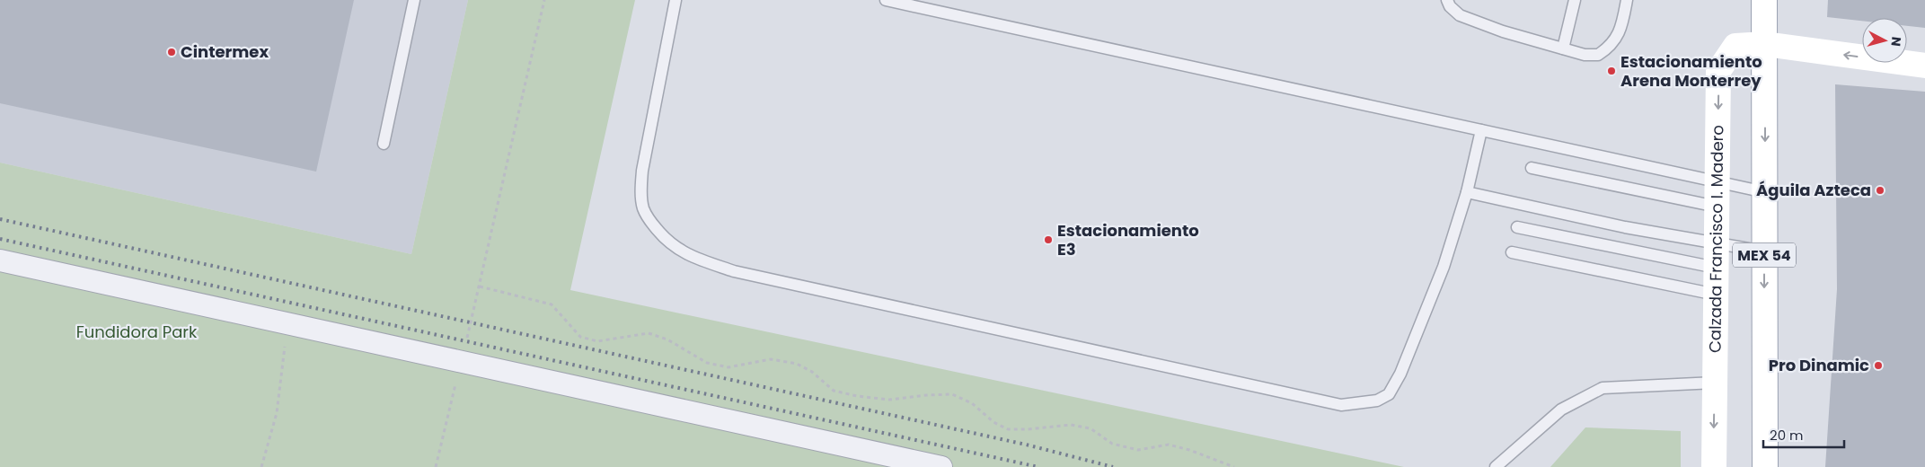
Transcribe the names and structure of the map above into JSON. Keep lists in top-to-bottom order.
{
  "streets": {
    "street": ["Calzada Francisco I. Madero", "MEX 54"]
  },
  "crossings": [
    ["Calzada Francisco I. Madero", "MEX 54"]
  ],
  "parks": ["Fundidora Park"],
  "places": [
    "Cintermex",
    "Estacionamiento Arena Monterrey",
    "Águila Azteca",
    "Estacionamiento E3",
    "Pro Dinamic"
  ],
  "scale_bar": "20 m",
  "north": "right"
}
